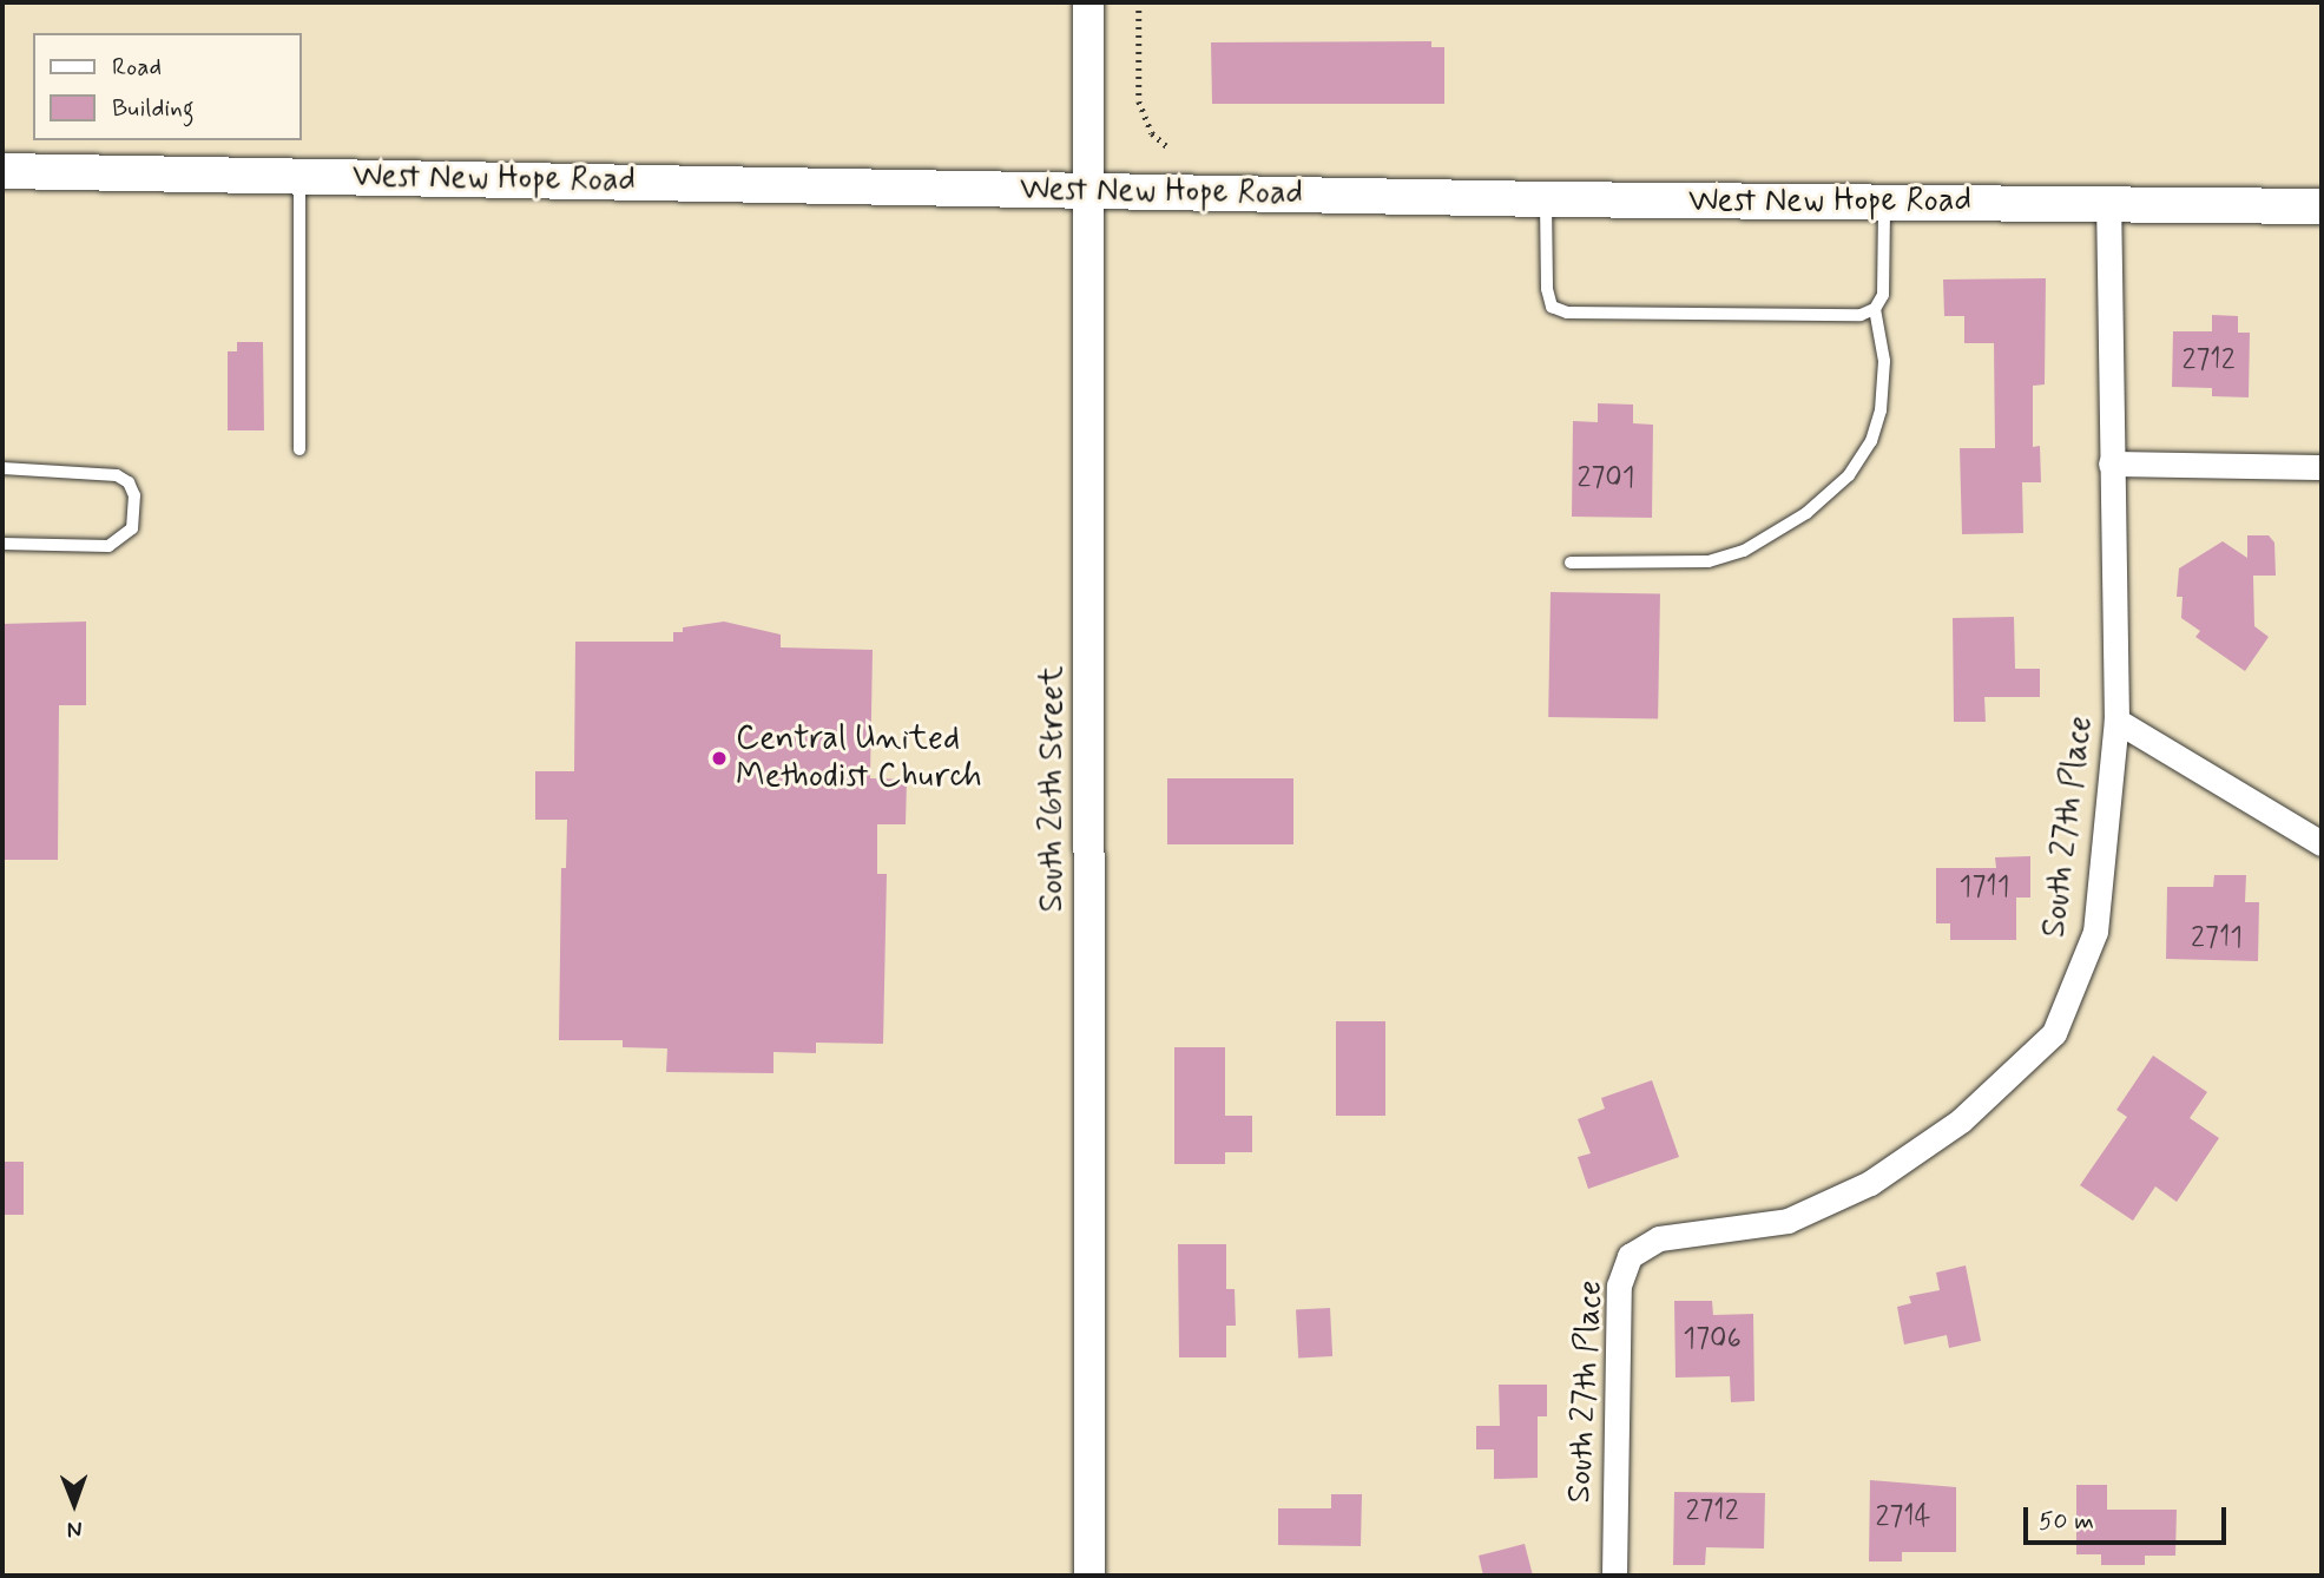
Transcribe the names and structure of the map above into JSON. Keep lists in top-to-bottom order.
{
  "streets": {
    "main road": ["West New Hope Road"],
    "street": ["South 26th Street", "South 27th Place"]
  },
  "crossings": [
    ["West New Hope Road", "South 26th Street"],
    ["West New Hope Road", "South 27th Place"]
  ],
  "places": ["Central United Methodist Church"],
  "house_numbers": [
    "2712",
    "2701",
    "1711",
    "2711",
    "1706",
    "2712",
    "2714"
  ],
  "legend": ["Road", "Building"],
  "scale_bar": "50 m",
  "north": "bottom"
}
